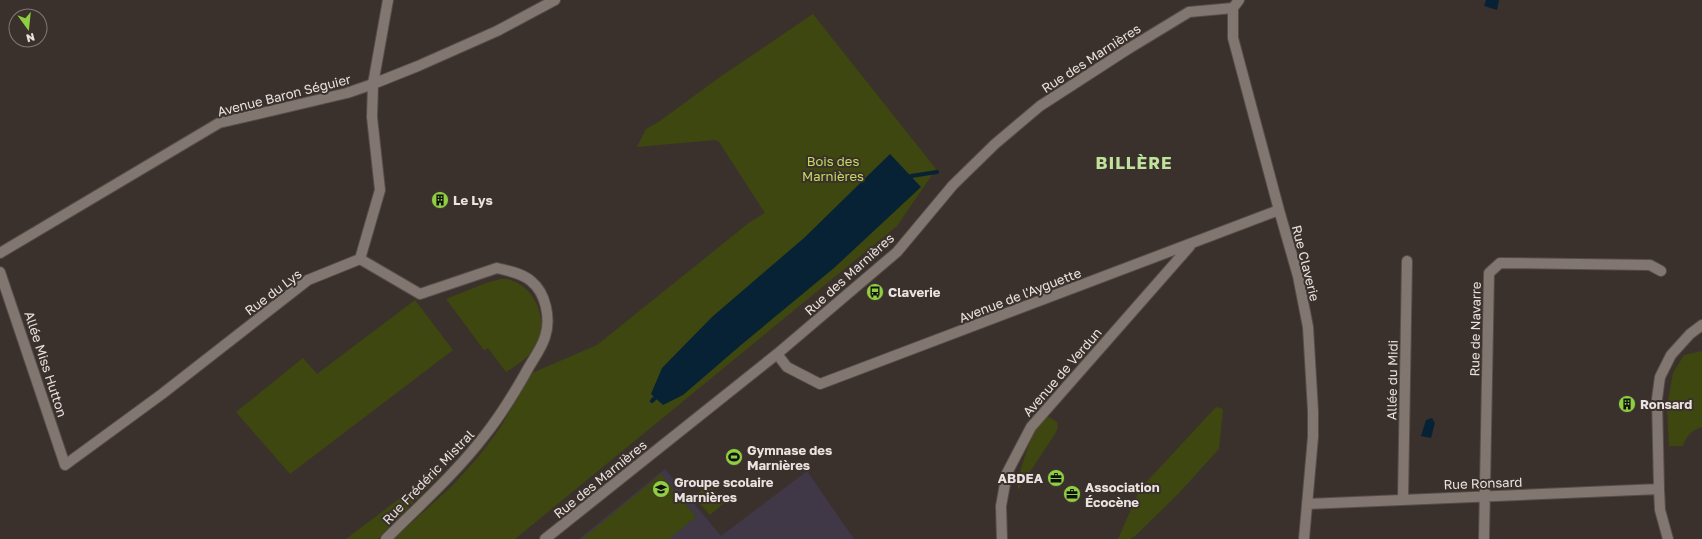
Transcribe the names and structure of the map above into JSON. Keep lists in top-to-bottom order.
{
  "streets": {
    "street": [
      "Rue des Marnières",
      "Avenue Baron Séguier",
      "Rue Claverie",
      "Rue du Lys",
      "Avenue de l'Ayguette",
      "Rue de Navarre",
      "Allée Miss Hutton",
      "Avenue de Verdun",
      "Allée du Midi",
      "Rue Frédéric Mistral",
      "Rue Ronsard"
    ]
  },
  "crossings": [
    ["Rue des Marnières", "Rue Claverie"],
    ["Rue des Marnières", "Avenue de l'Ayguette"],
    ["Rue Claverie", "Avenue de l'Ayguette"],
    ["Rue Claverie", "Rue Ronsard"],
    ["Rue du Lys", "Allée Miss Hutton"],
    ["Rue du Lys", "Rue Frédéric Mistral"],
    ["Avenue de l'Ayguette", "Avenue de Verdun"],
    ["Rue de Navarre", "Rue Ronsard"],
    ["Allée du Midi", "Rue Ronsard"]
  ],
  "districts": ["BILLÈRE"],
  "parks": ["Bois des Marnières"],
  "places": {
    "building": ["Le Lys", "Ronsard"],
    "bus stop": ["Claverie"],
    "sports": ["Gymnase des Marnières"],
    "office": ["ABDEA", "Association Écocène"],
    "school or university": ["Groupe scolaire Marnières"]
  },
  "north": "bottom"
}
